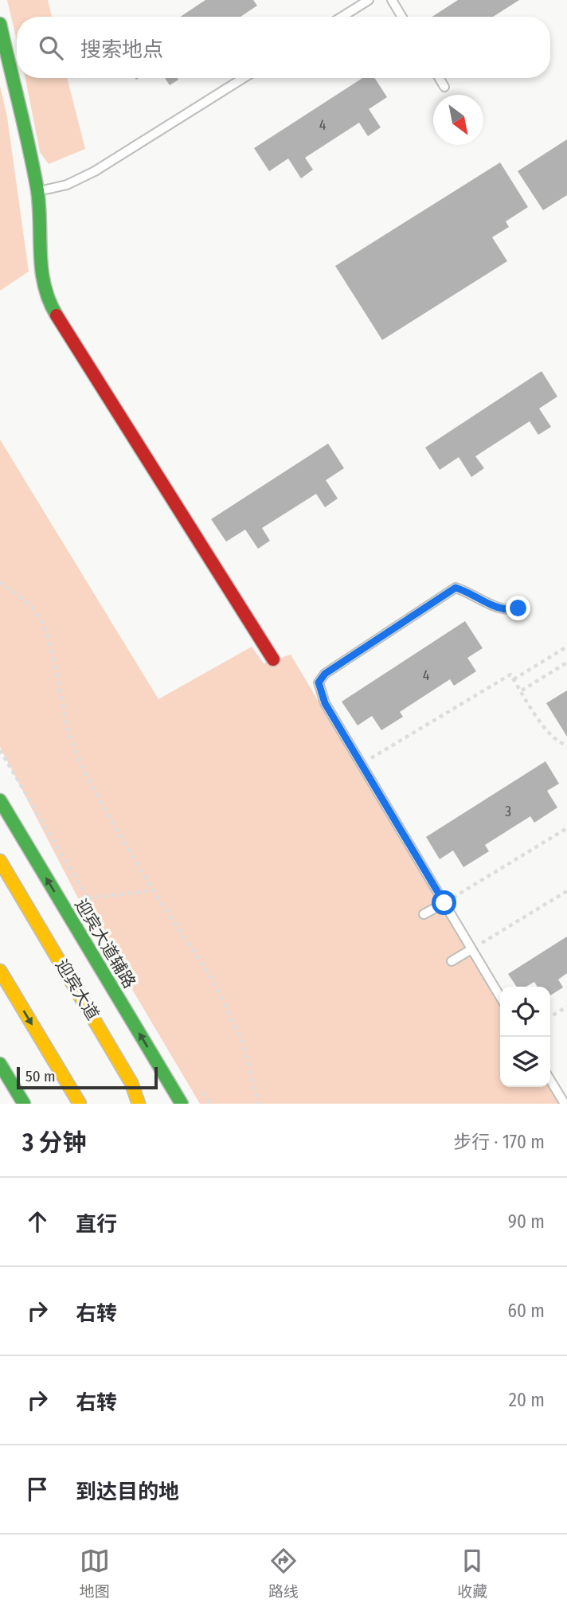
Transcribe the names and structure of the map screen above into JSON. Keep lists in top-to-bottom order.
{
  "streets": {
    "main road": ["迎宾大道辅路"]
  },
  "house_numbers": ["4", "4", "3"],
  "scale_bar": "50 m",
  "north": "bottom right",
  "page": {
    "search": "搜索地点",
    "scale": "50 m",
    "heading": ["3 分钟", "步行 · 170 m"],
    "list": [
      ["直行", "90 m"],
      ["右转", "60 m"],
      ["右转", "20 m"],
      "到达目的地"
    ],
    "nav": ["地图", "路线", "收藏"]
  }
}
